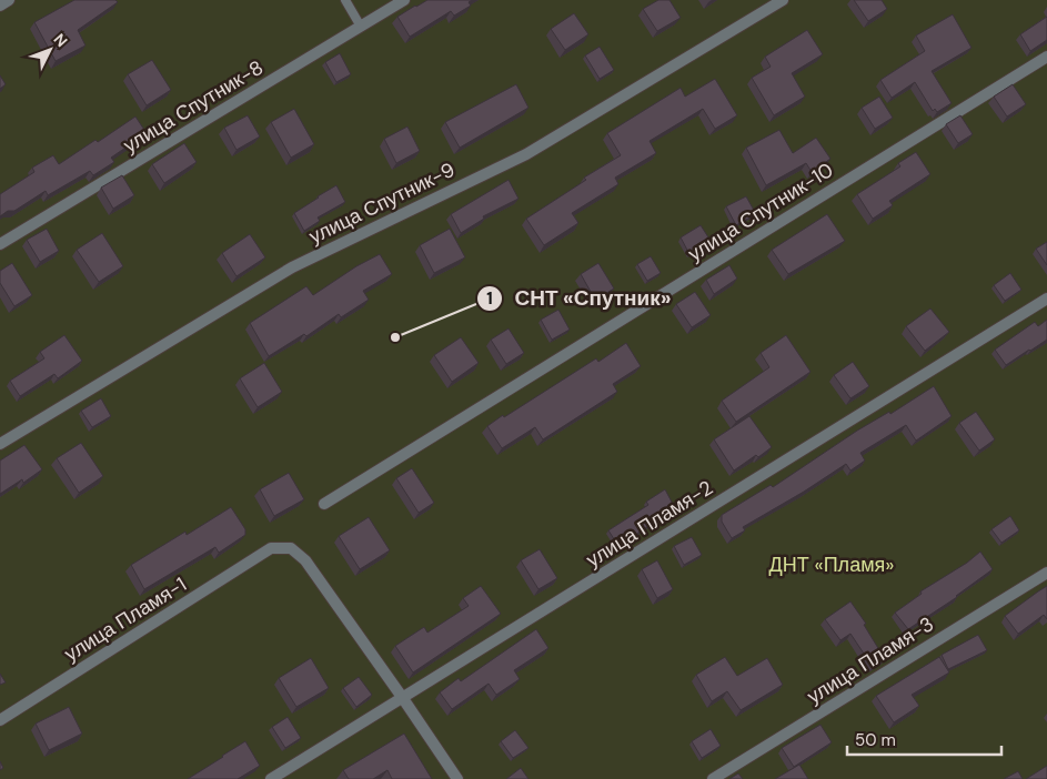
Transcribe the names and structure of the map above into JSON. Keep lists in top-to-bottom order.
{
  "streets": {
    "street": [
      "улица Спутник-8",
      "улица Спутник-9",
      "улица Спутник-10",
      "улица Пламя-2",
      "улица Пламя-1",
      "улица Пламя-3"
    ]
  },
  "crossings": [
    ["улица Пламя-2", "улица Пламя-1"]
  ],
  "parks": ["ДНТ «Пламя»"],
  "places": ["СНТ «Спутник»"],
  "scale_bar": "50 m",
  "north": "top right"
}
